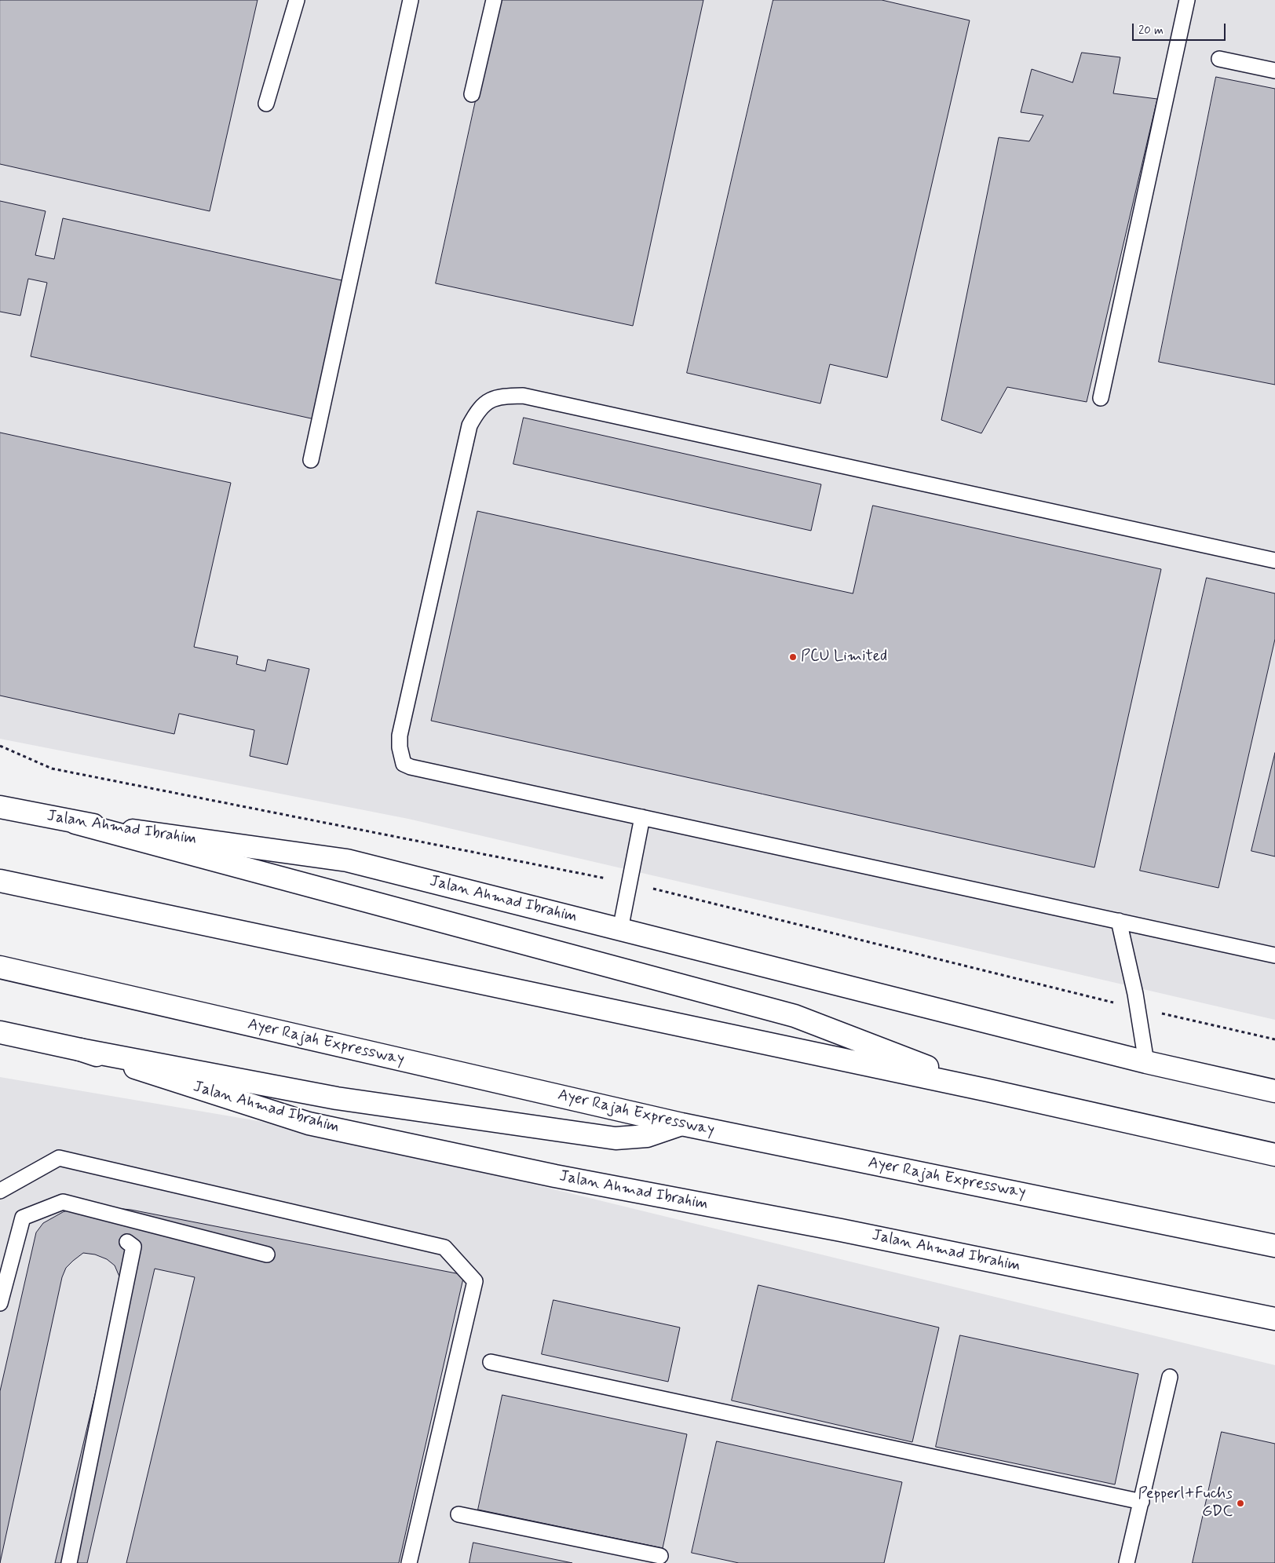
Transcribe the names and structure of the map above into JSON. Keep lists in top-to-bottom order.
{
  "streets": {
    "main road": ["Jalan Ahmad Ibrahim", "Ayer Rajah Expressway"]
  },
  "places": ["PCU Limited", "Pepperl+Fuchs GDC"],
  "scale_bar": "20 m"
}
